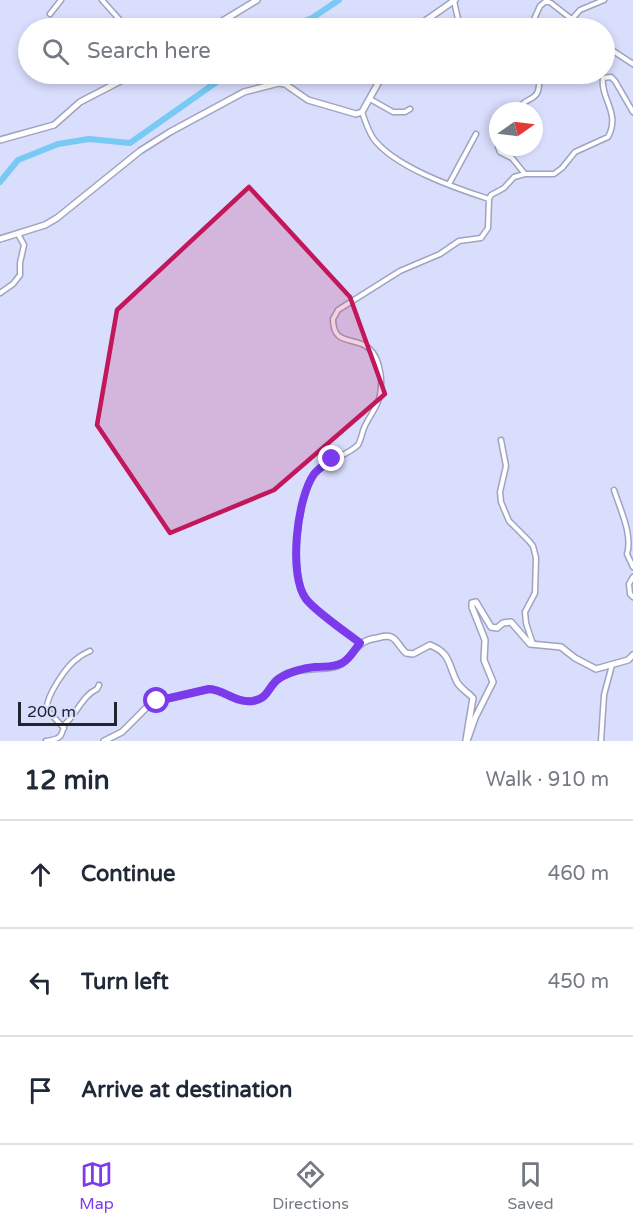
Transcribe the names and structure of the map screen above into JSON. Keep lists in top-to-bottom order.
{
  "scale_bar": "200 m",
  "north": "right",
  "page": {
    "search": "Search here",
    "scale": "200 m",
    "heading": ["12 min", "Walk · 910 m"],
    "list": [
      ["Continue", "460 m"],
      ["Turn left", "450 m"],
      "Arrive at destination"
    ],
    "nav": ["Map", "Directions", "Saved"]
  }
}
